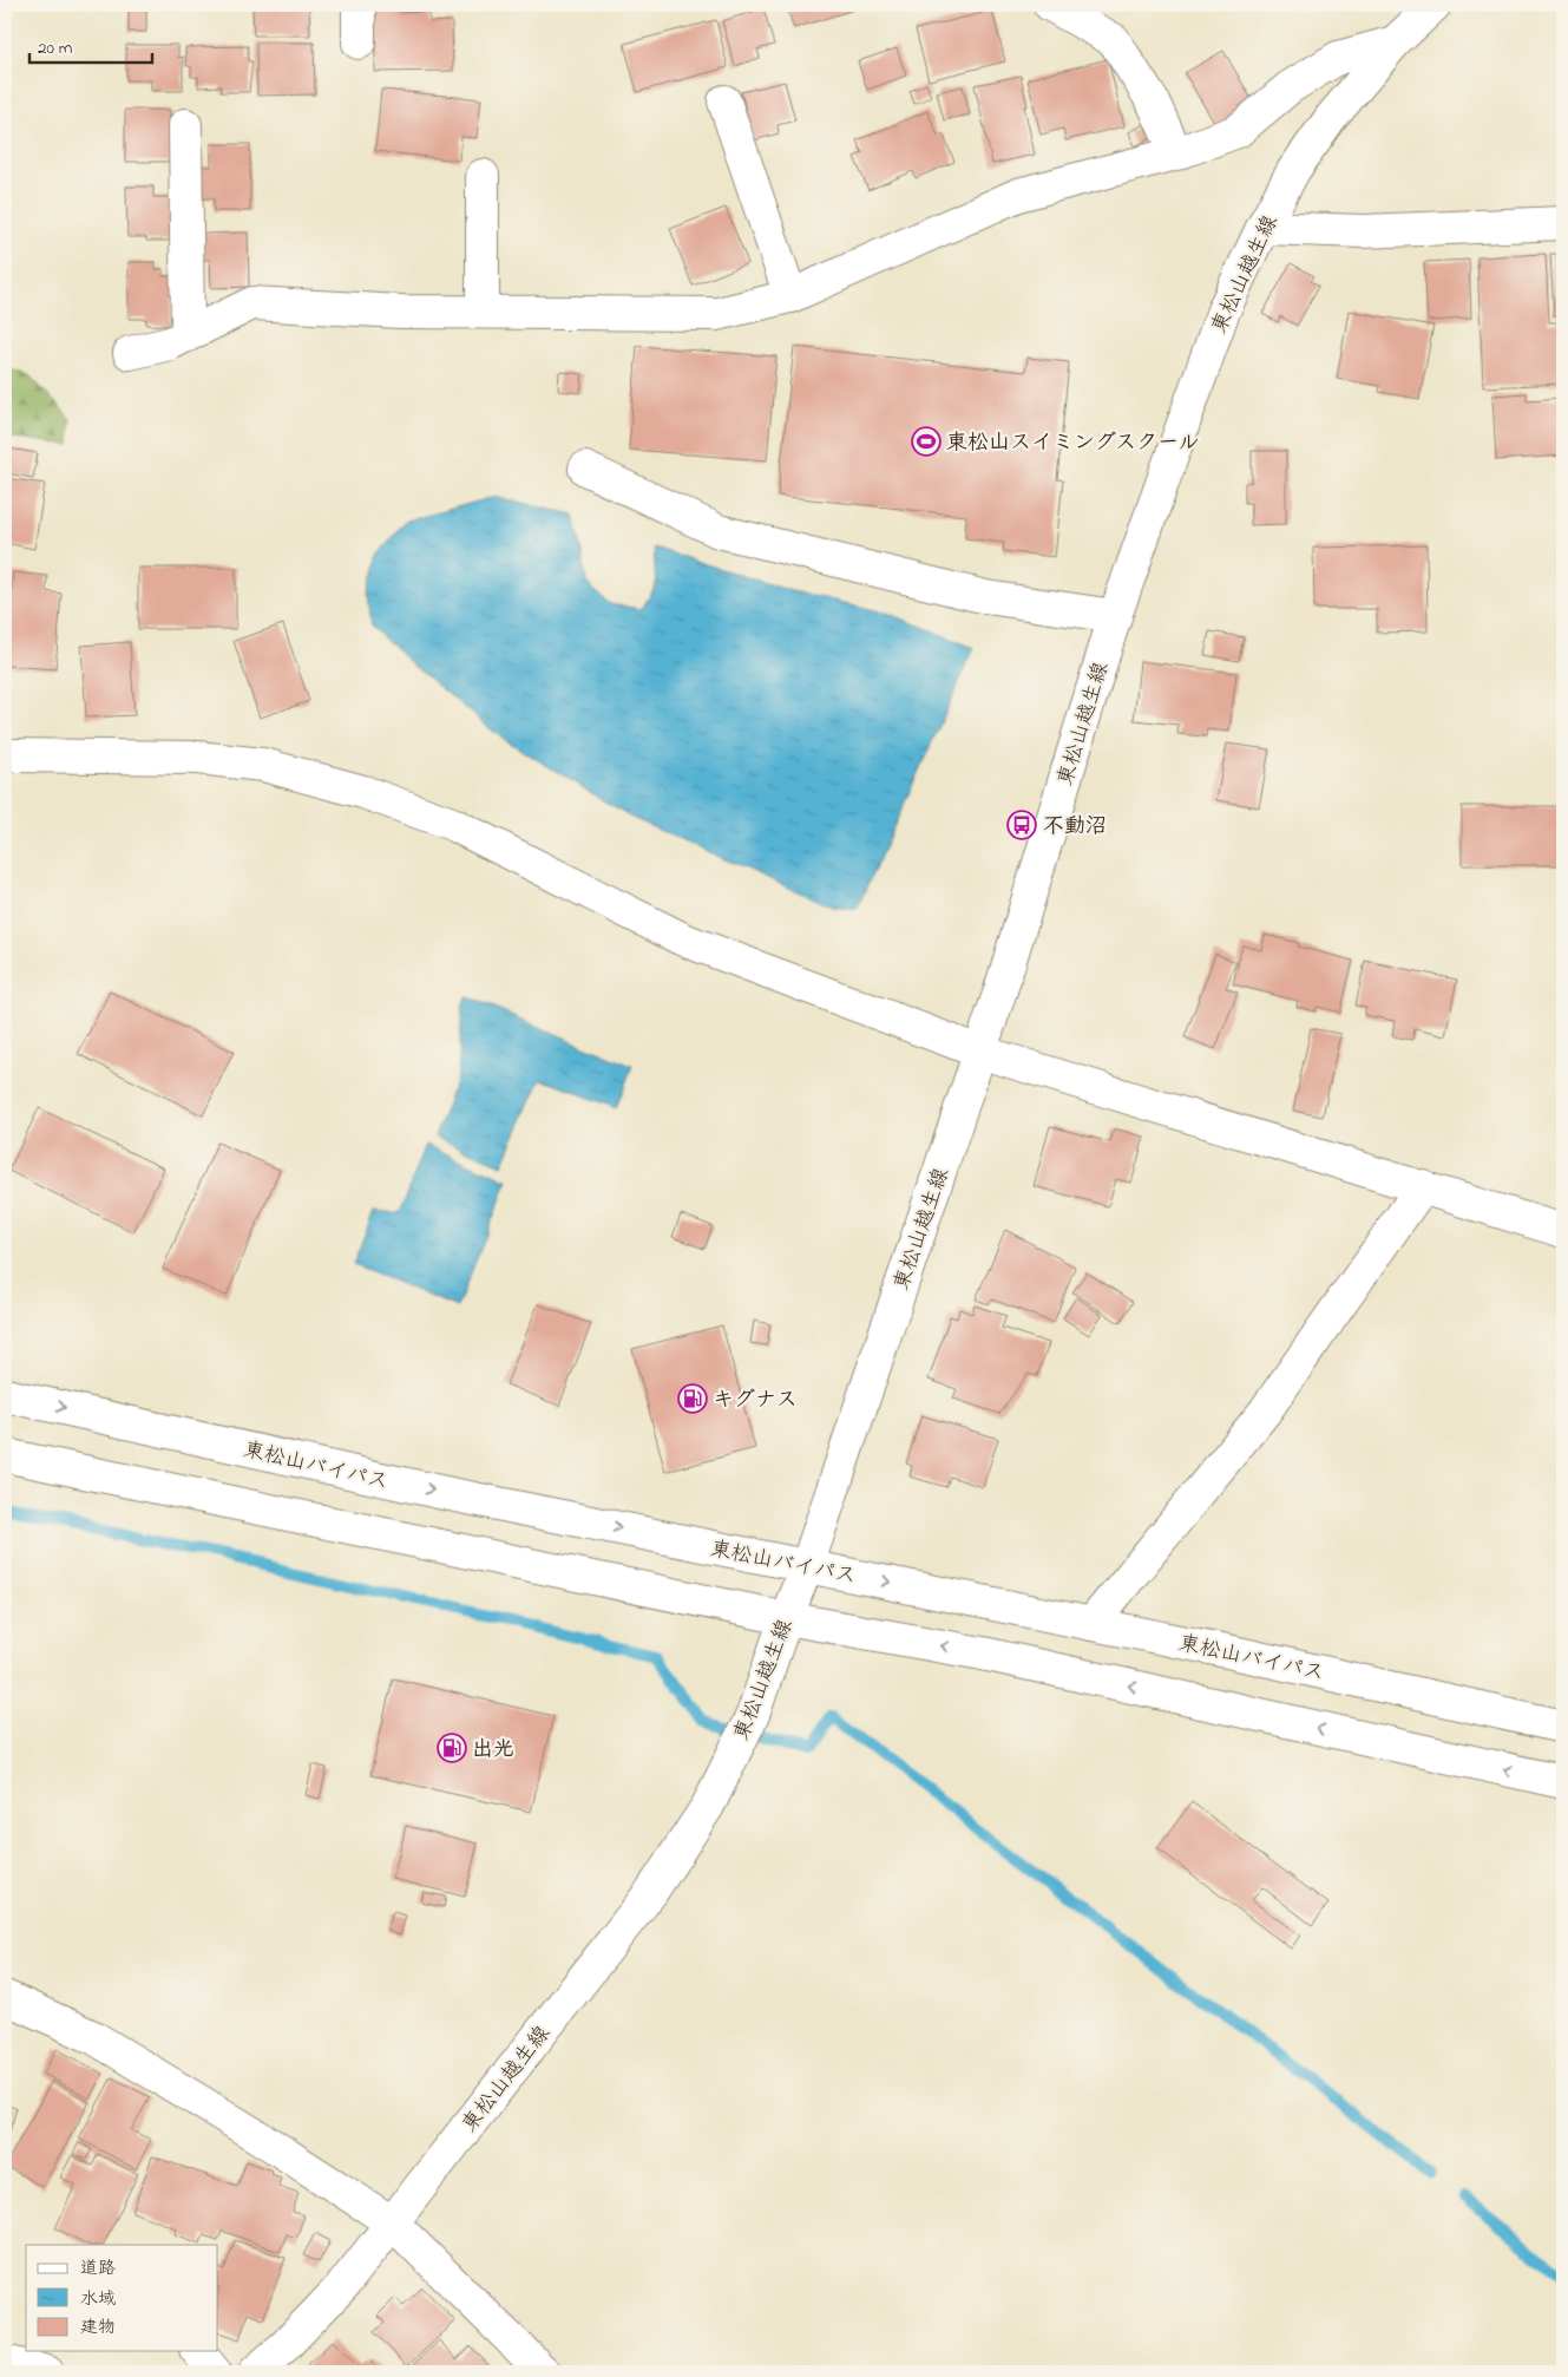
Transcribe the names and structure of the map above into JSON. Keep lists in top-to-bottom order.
{
  "streets": {
    "main road": ["東松山越生線", "東松山バイパス"]
  },
  "crossings": [
    ["東松山越生線", "東松山バイパス"]
  ],
  "places": {
    "sports": ["東松山スイミングスクール"],
    "bus stop": ["不動沼"],
    "fuel station": ["キグナス", "出光"]
  },
  "legend": ["道路", "水域", "建物"],
  "scale_bar": "20 m"
}
